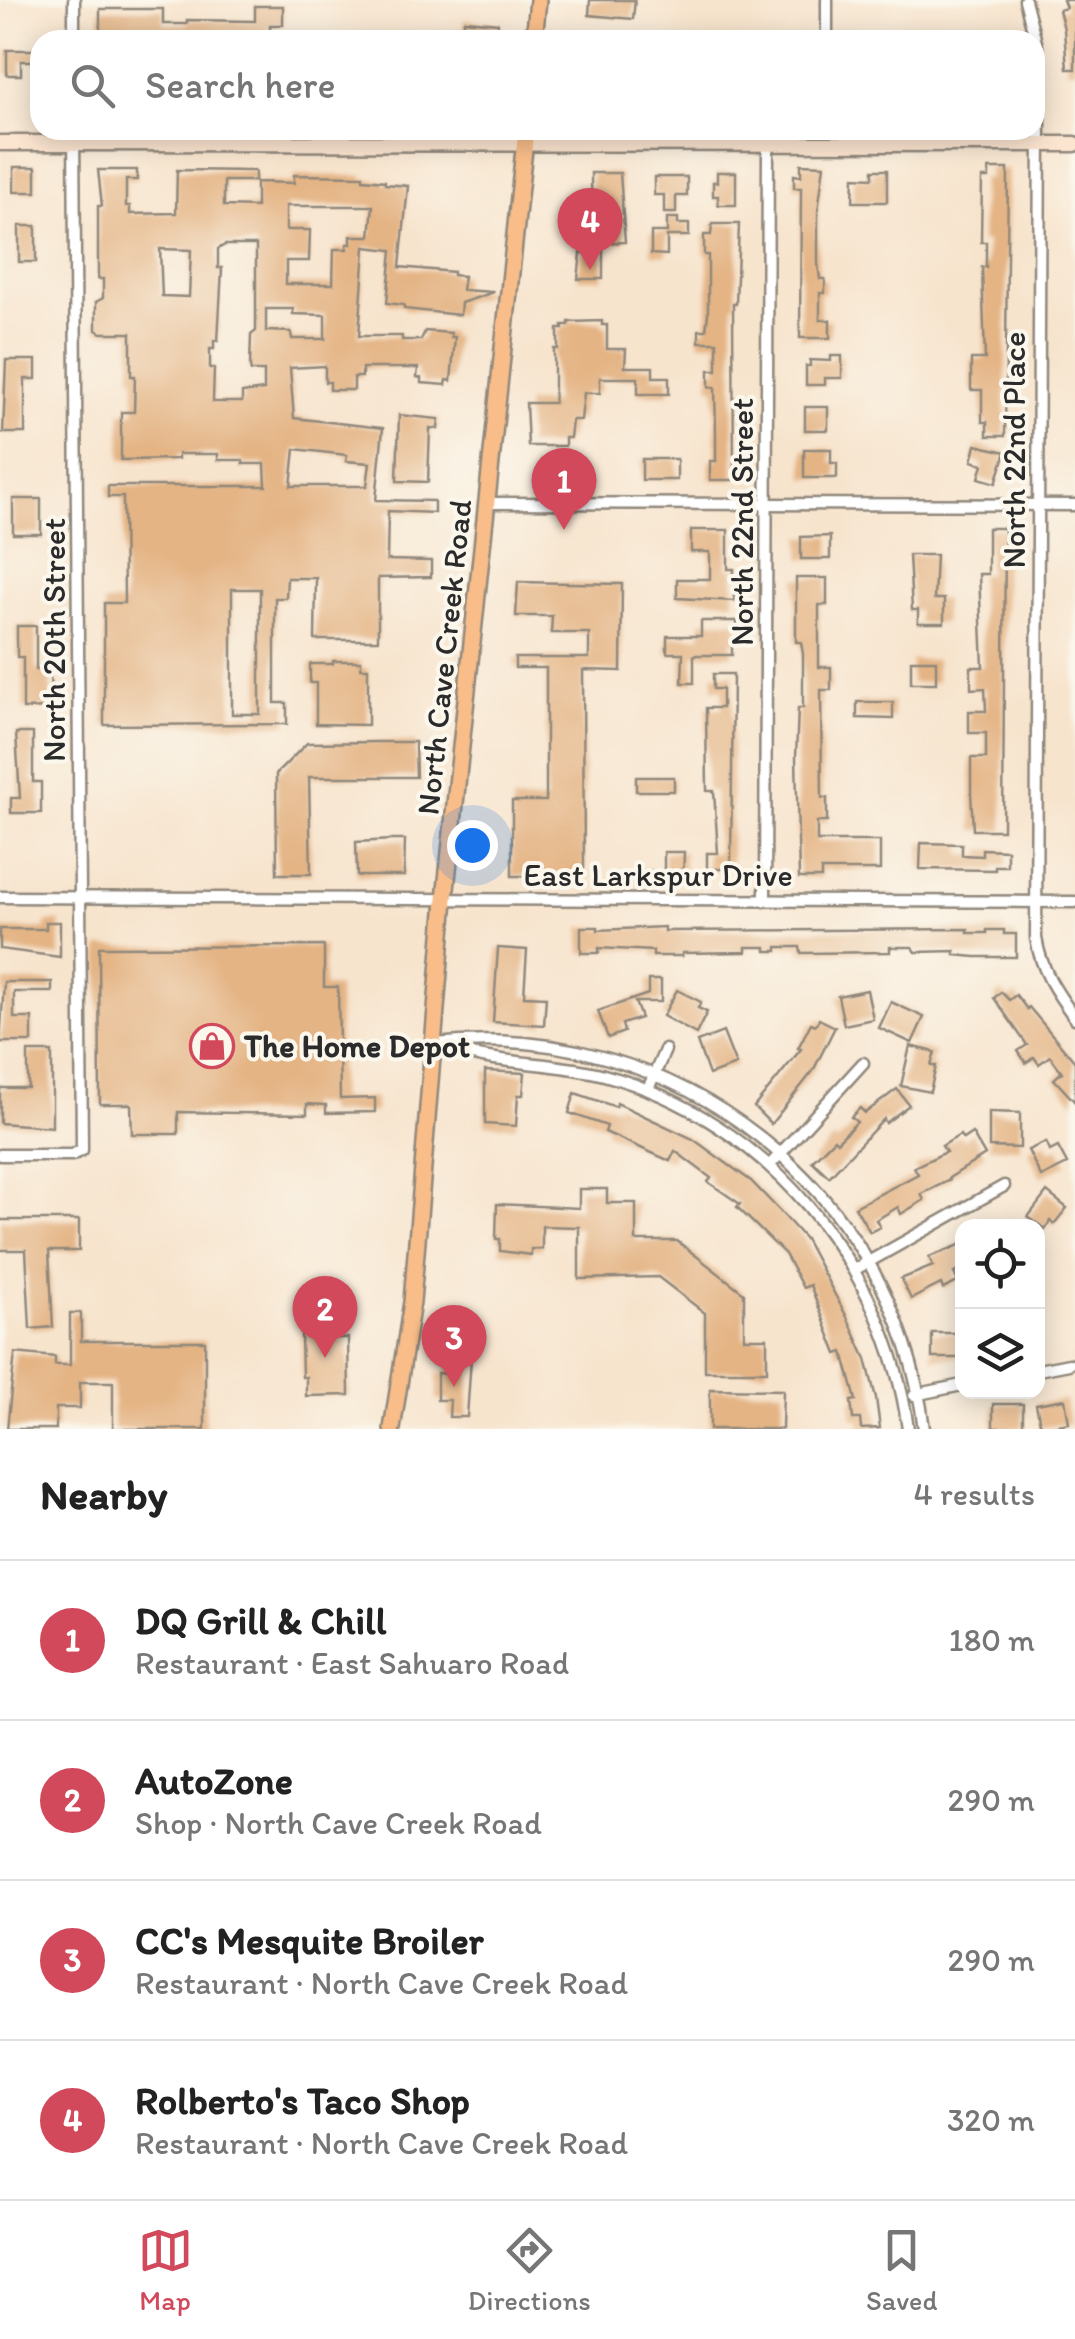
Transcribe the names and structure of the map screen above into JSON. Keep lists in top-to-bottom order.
{
  "streets": {
    "main road": ["North Cave Creek Road"],
    "street": [
      "North 22nd Place",
      "North 22nd Street",
      "North 20th Street",
      "East Larkspur Drive"
    ]
  },
  "crossings": [
    ["North 22nd Place", "East Larkspur Drive"],
    ["North 22nd Street", "East Larkspur Drive"],
    ["North 20th Street", "East Larkspur Drive"],
    ["North Cave Creek Road", "East Larkspur Drive"]
  ],
  "places": {
    "shop": ["The Home Depot"]
  },
  "page": {
    "search": "Search here",
    "pins": [
      "4",
      "1",
      "2",
      "3"
    ],
    "heading": ["Nearby", "4 results"],
    "list": [
      {
        "mark": "1",
        "name": "DQ Grill & Chill",
        "note": "Restaurant · East Sahuaro Road",
        "value": "180 m"
      },
      {
        "mark": "2",
        "name": "AutoZone",
        "note": "Shop · North Cave Creek Road",
        "value": "290 m"
      },
      {
        "mark": "3",
        "name": "CC's Mesquite Broiler",
        "note": "Restaurant · North Cave Creek Road",
        "value": "290 m"
      },
      {
        "mark": "4",
        "name": "Rolberto's Taco Shop",
        "note": "Restaurant · North Cave Creek Road",
        "value": "320 m"
      }
    ],
    "nav": ["Map", "Directions", "Saved"]
  }
}
